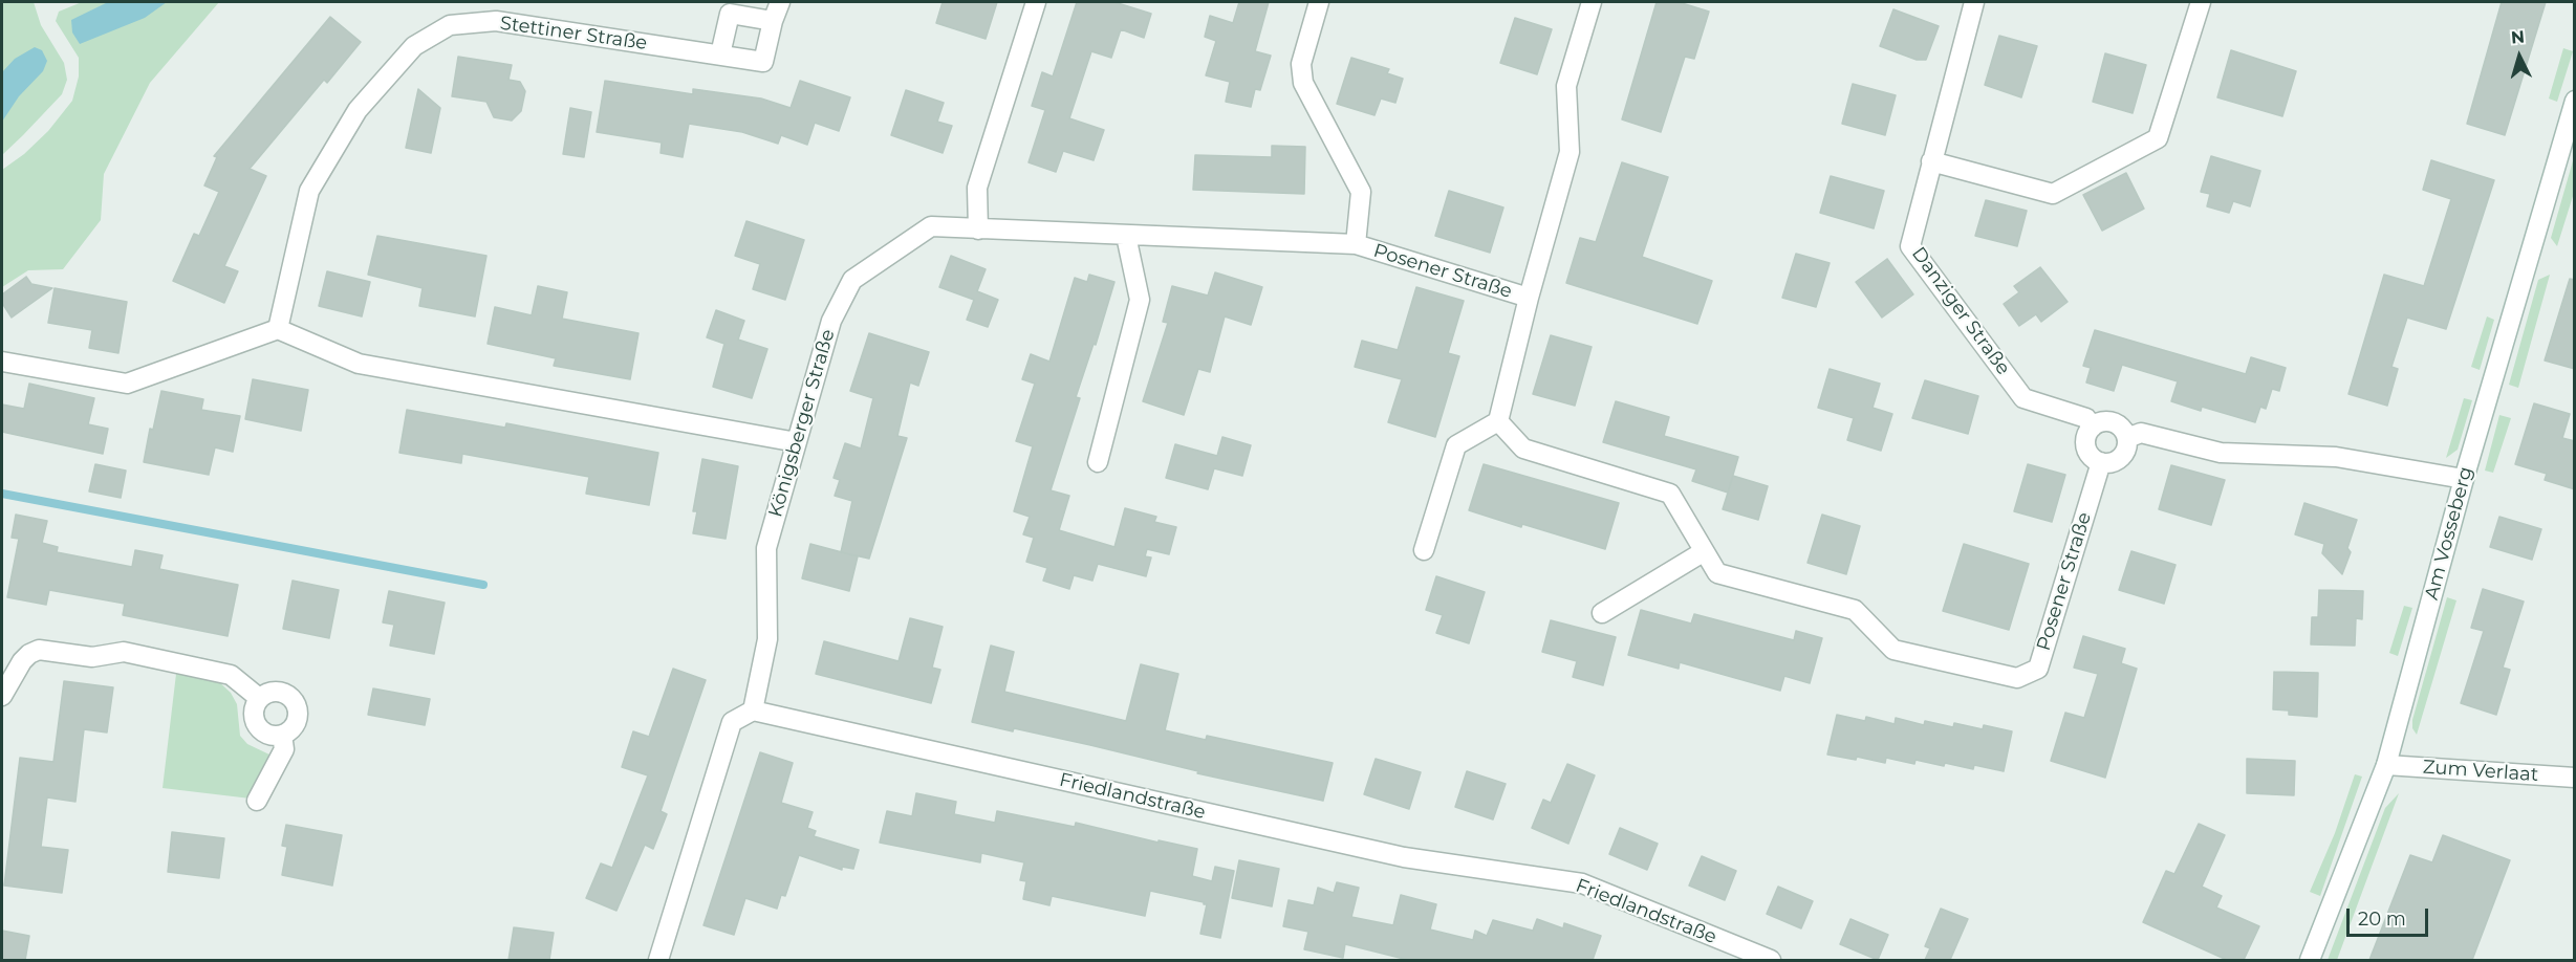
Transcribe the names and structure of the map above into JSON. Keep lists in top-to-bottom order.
{
  "streets": {
    "street": [
      "Stettiner Straße",
      "Posener Straße",
      "Danziger Straße",
      "Königsberger Straße",
      "Am Vosseberg",
      "Zum Verlaat",
      "Friedlandstraße"
    ]
  },
  "crossings": [
    ["Posener Straße", "Danziger Straße"],
    ["Posener Straße", "Königsberger Straße"],
    ["Königsberger Straße", "Friedlandstraße"],
    ["Am Vosseberg", "Zum Verlaat"]
  ],
  "scale_bar": "20 m",
  "north": "top"
}
